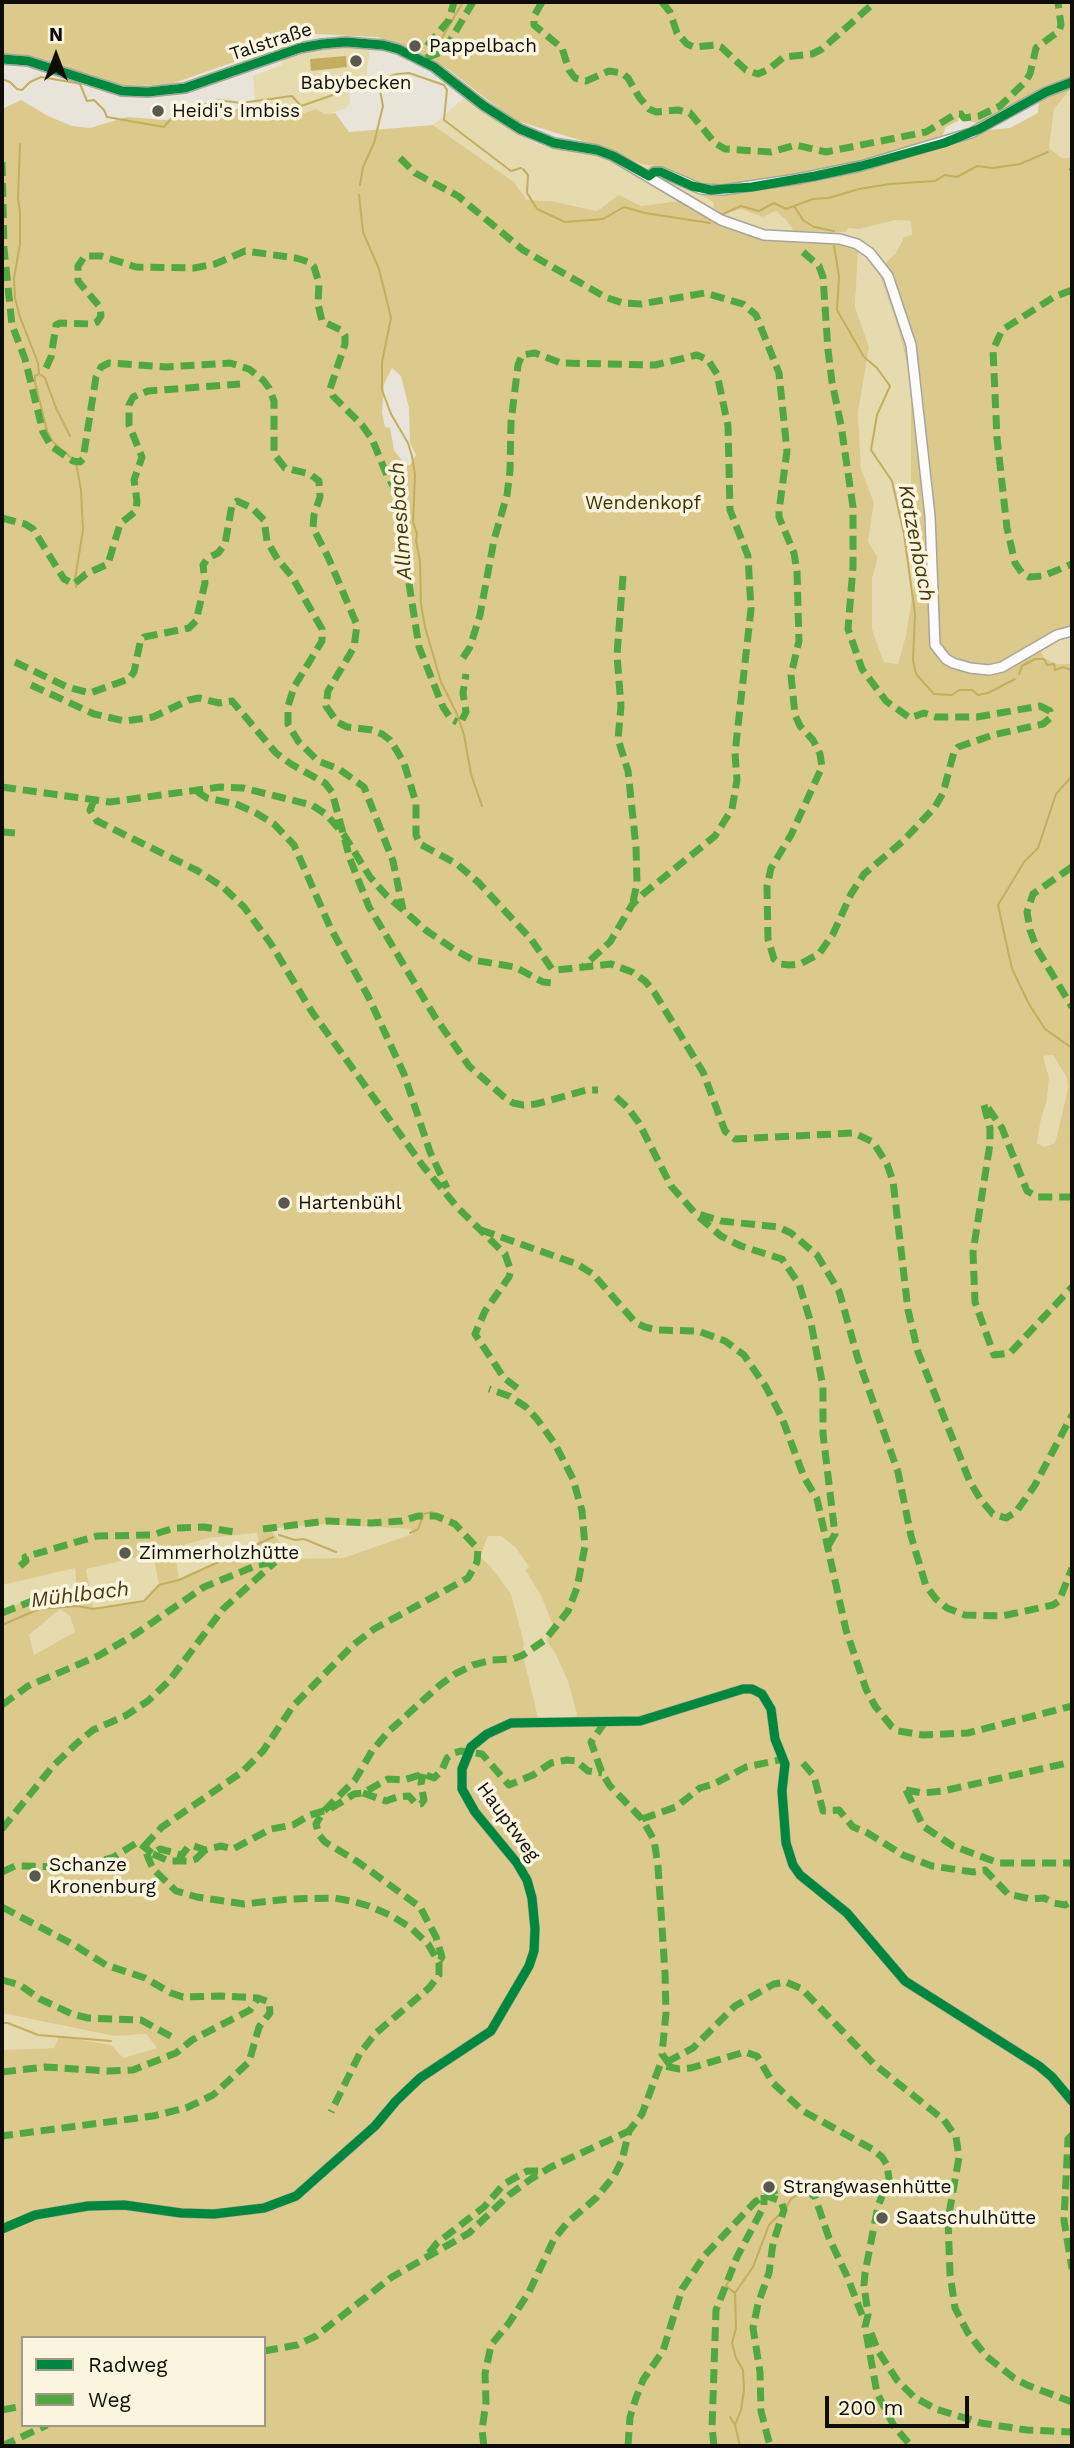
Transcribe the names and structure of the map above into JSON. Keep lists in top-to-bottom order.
{
  "streets": {
    "main road": ["Talstraße"],
    "street": ["Hauptweg"]
  },
  "water": ["Allmesbach", "Katzenbach", "Mühlbach"],
  "parks": ["Wendenkopf"],
  "places": [
    "Pappelbach",
    "Babybecken",
    "Heidi's Imbiss",
    "Hartenbühl",
    "Zimmerholzhütte",
    "Schanze Kronenburg",
    "Strangwasenhütte",
    "Saatschulhütte"
  ],
  "legend": ["Radweg", "Weg"],
  "scale_bar": "200 m",
  "north": "top"
}
